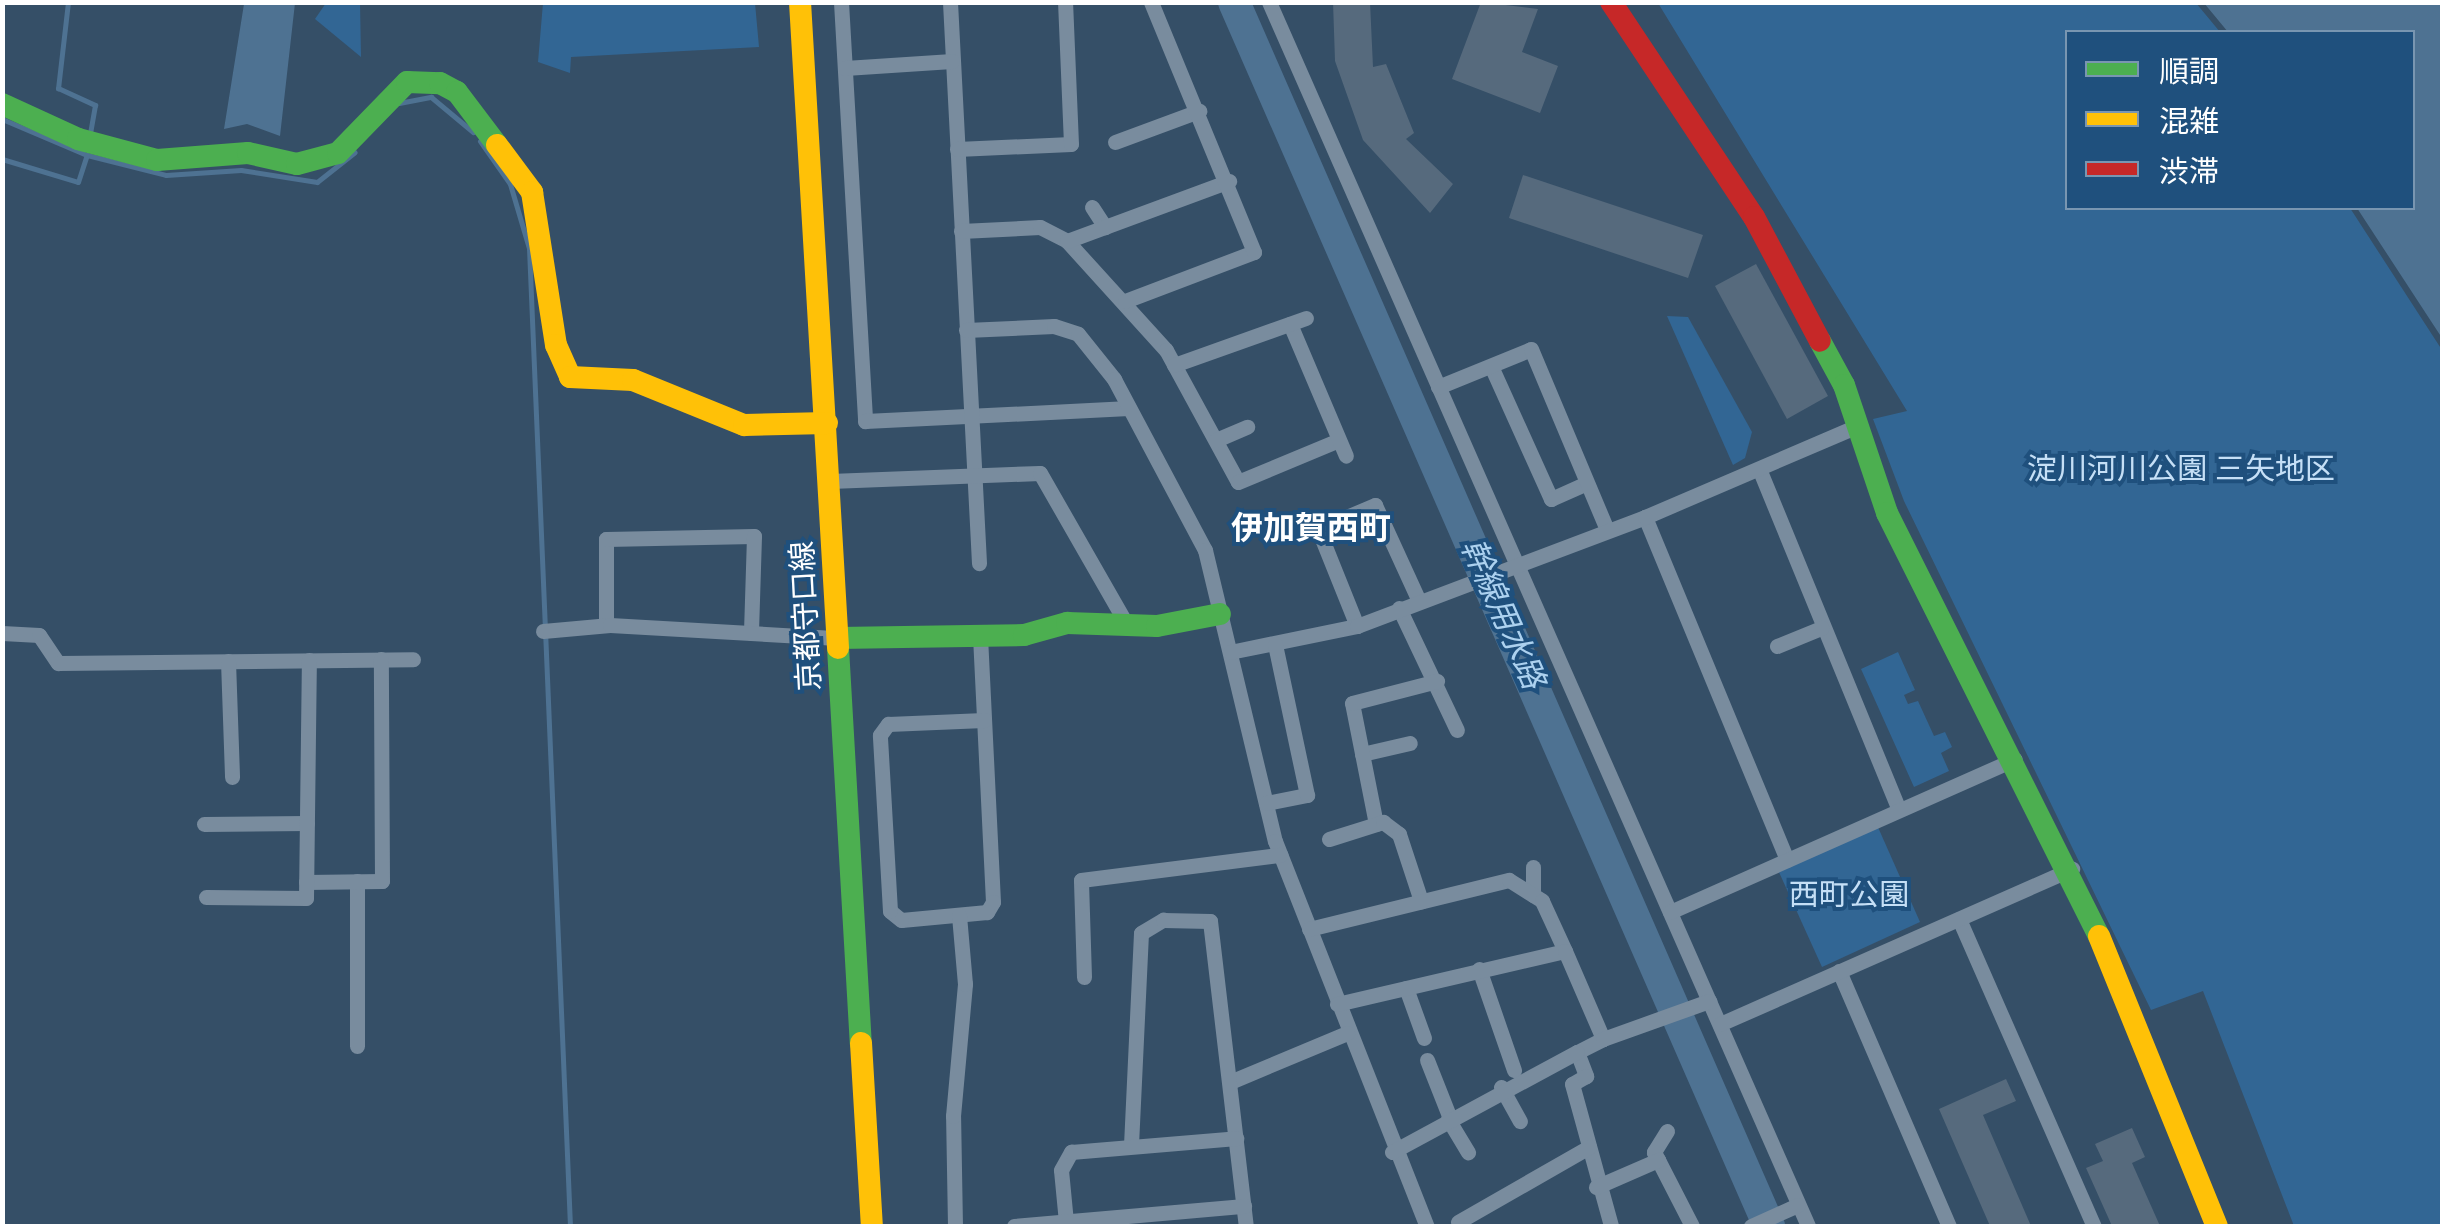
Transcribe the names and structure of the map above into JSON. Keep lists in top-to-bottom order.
{
  "streets": {
    "street": ["京都守口線"]
  },
  "districts": ["伊加賀西町"],
  "water": ["幹線用水路"],
  "parks": ["淀川河川公園 三矢地区", "西町公園"],
  "legend": ["順調", "混雑", "渋滞"]
}
